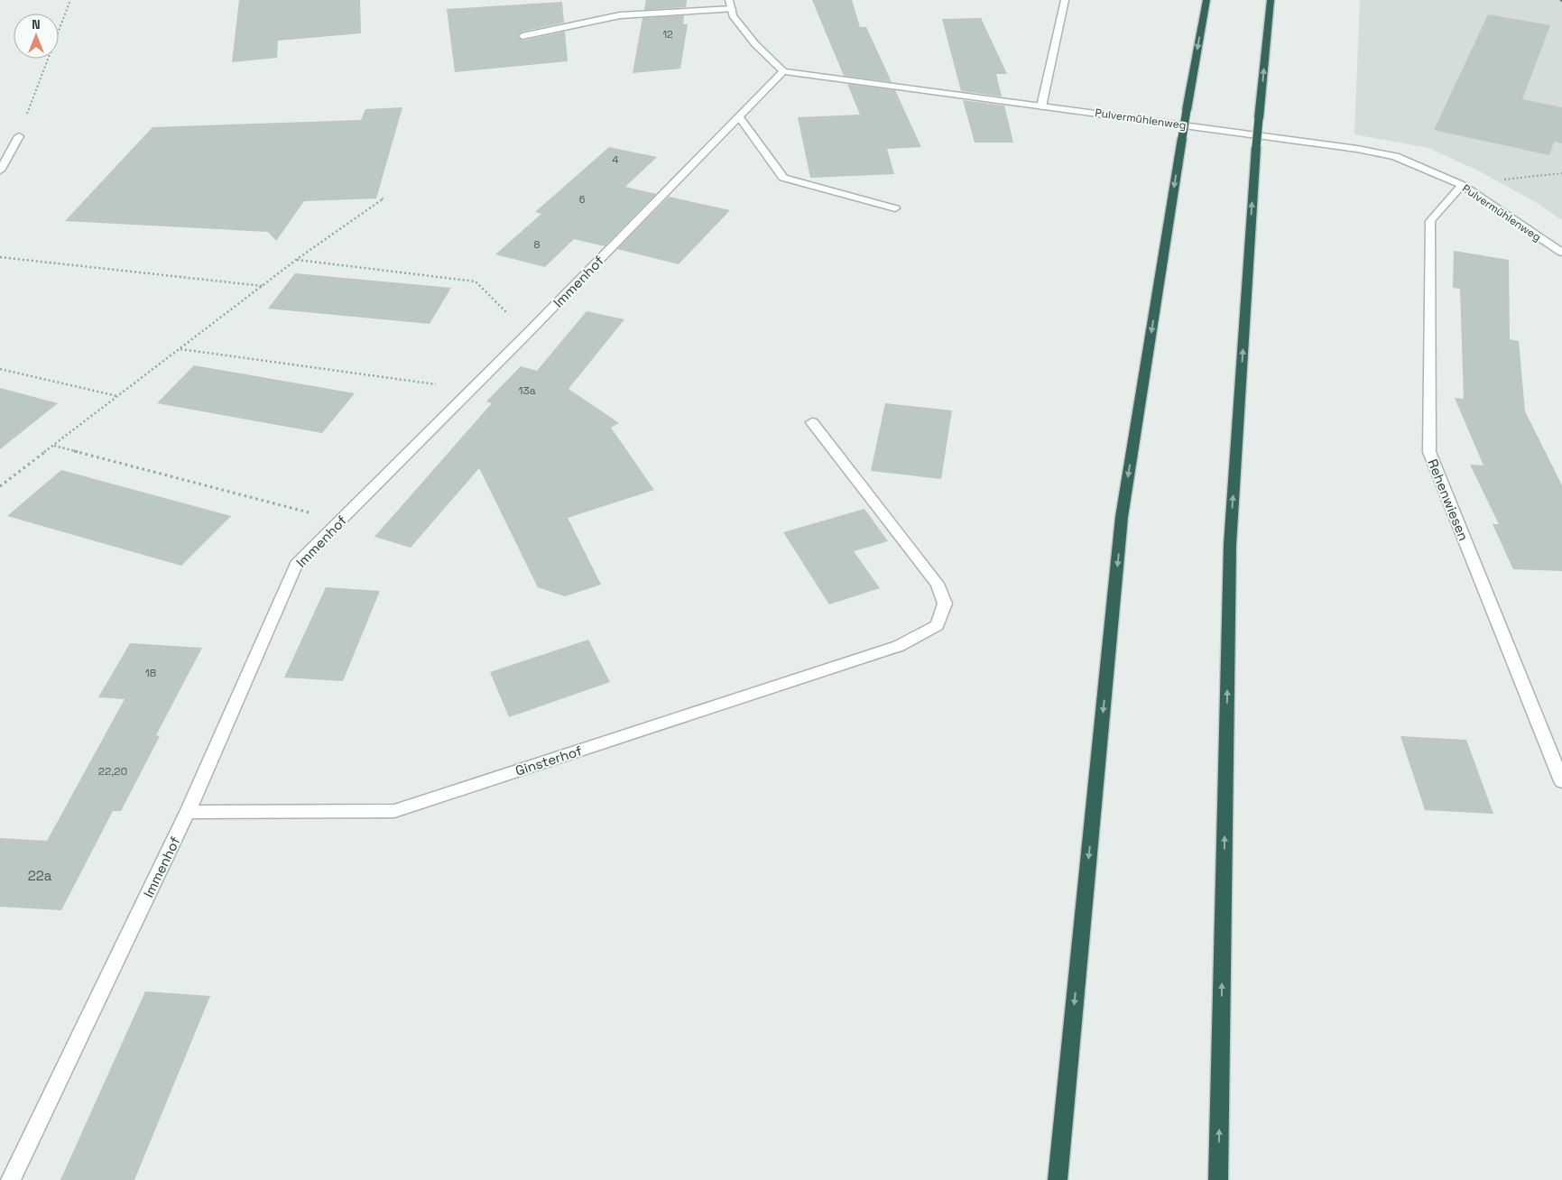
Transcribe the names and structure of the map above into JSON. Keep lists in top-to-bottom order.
{
  "streets": {
    "street": [
      "Pulvermühlenweg",
      "Immenhof",
      "Rehenwiesen",
      "Ginsterhof"
    ]
  },
  "crossings": [
    ["Pulvermühlenweg", "Immenhof"],
    ["Pulvermühlenweg", "Rehenwiesen"],
    ["Immenhof", "Ginsterhof"]
  ],
  "house_numbers": [
    "12",
    "4",
    "6",
    "8",
    "13a",
    "18",
    "22,20",
    "22a"
  ],
  "north": "top"
}
